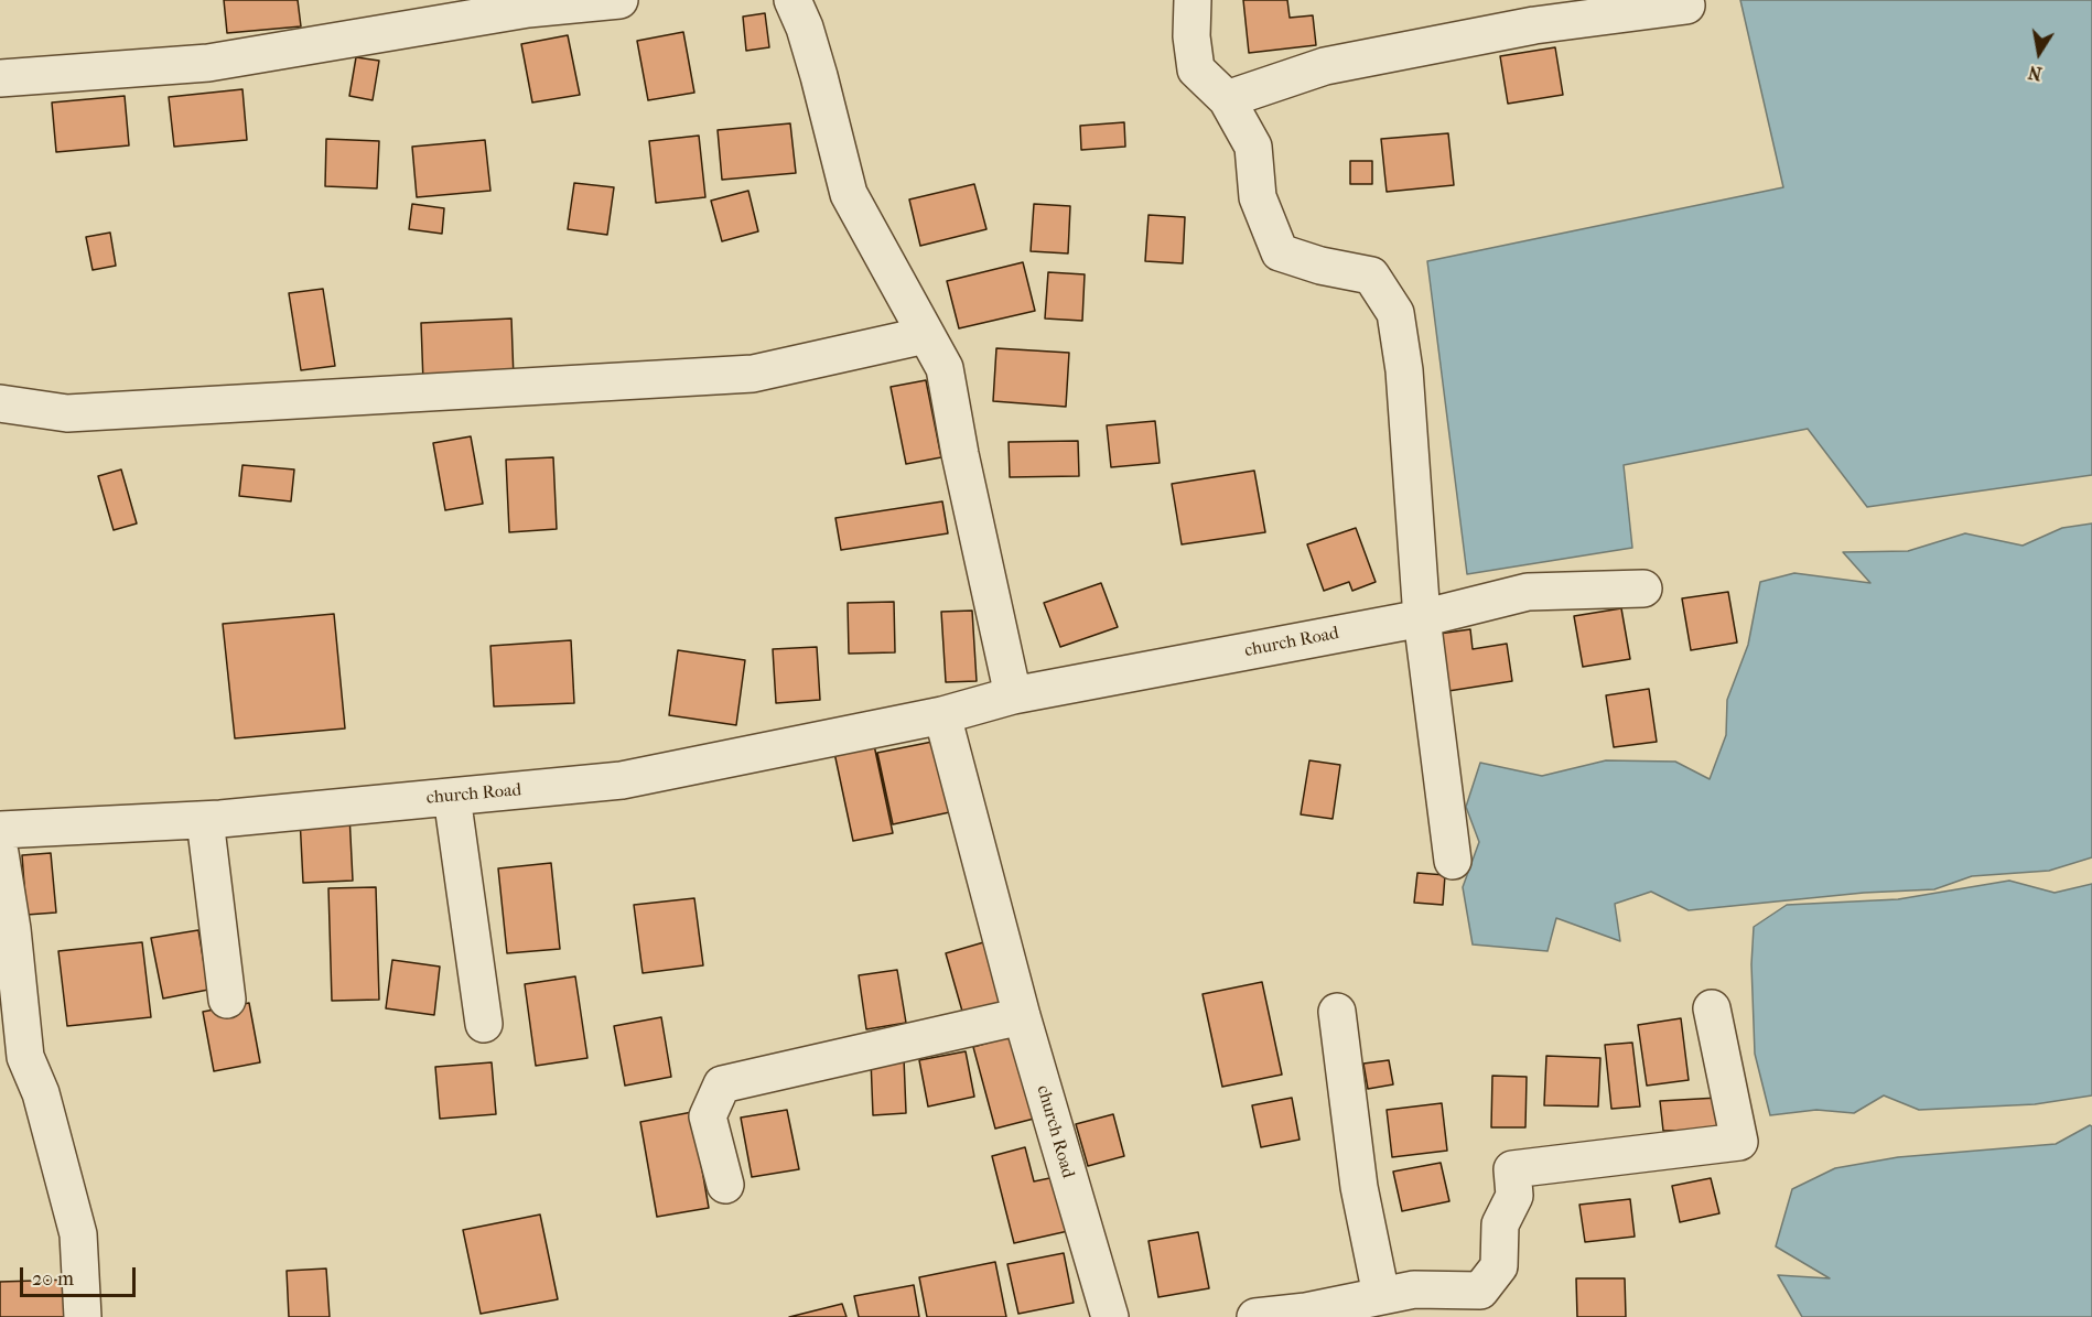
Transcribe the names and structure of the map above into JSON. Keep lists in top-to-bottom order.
{
  "streets": {
    "street": ["church Road"]
  },
  "scale_bar": "20 m",
  "north": "bottom"
}
